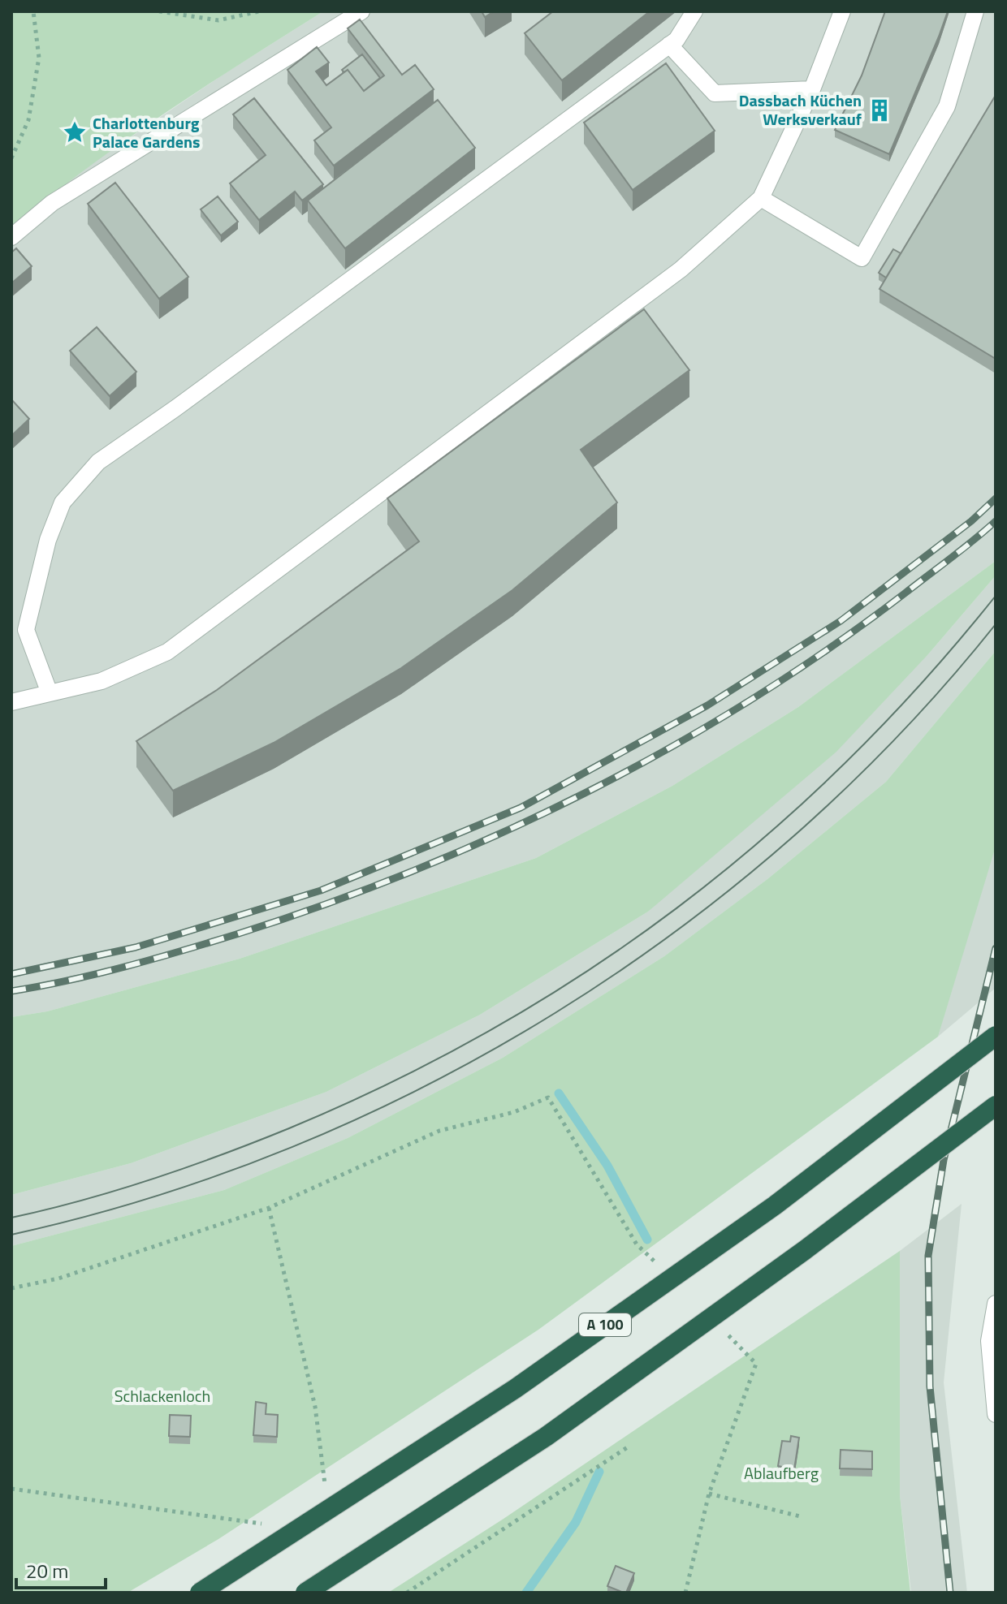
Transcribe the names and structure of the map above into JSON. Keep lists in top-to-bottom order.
{
  "streets": {
    "highway": ["A 100"]
  },
  "parks": ["Schlackenloch", "Ablaufberg"],
  "places": {
    "building": ["Dassbach Küchen Werksverkauf"],
    "place": ["Charlottenburg Palace Gardens"]
  },
  "scale_bar": "20 m"
}
